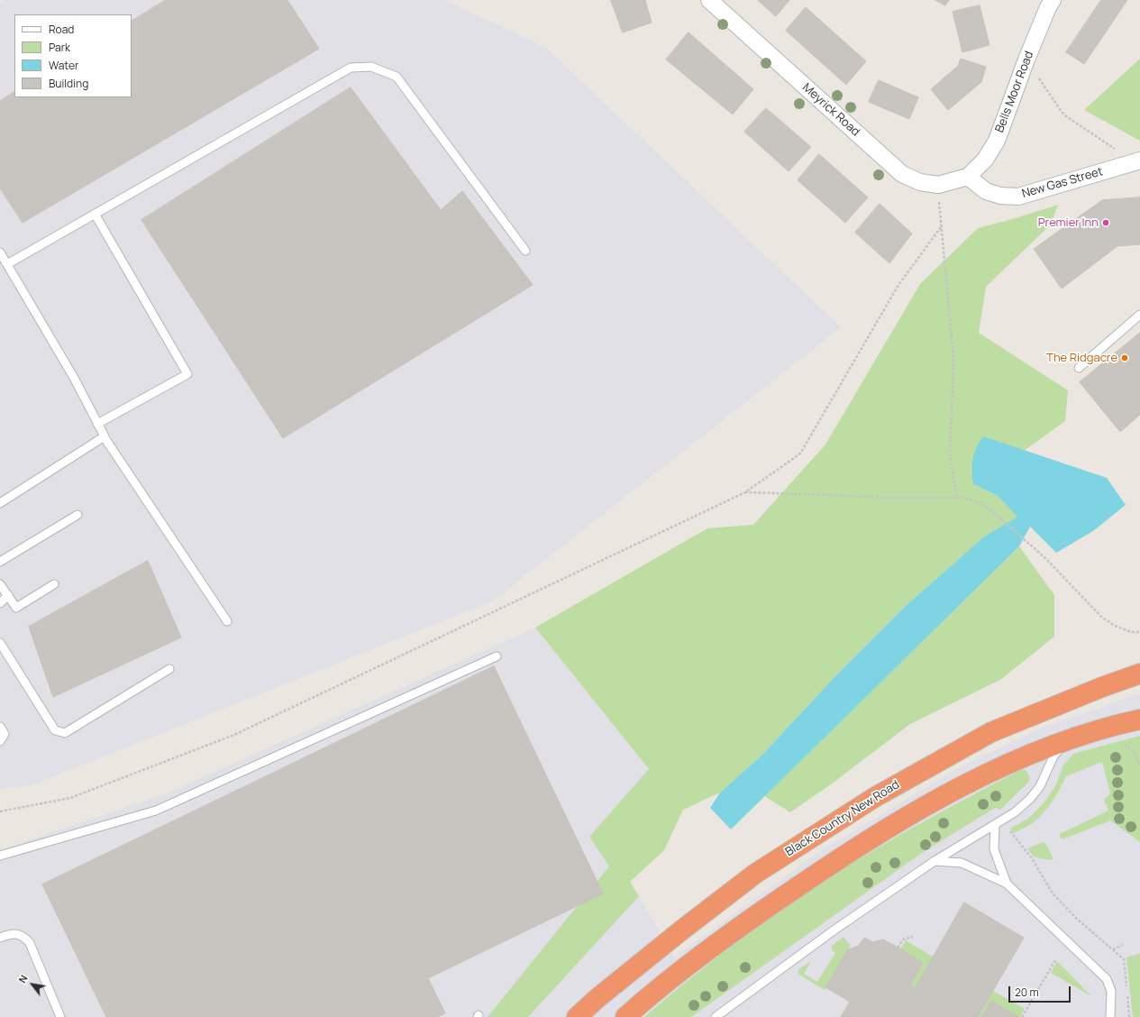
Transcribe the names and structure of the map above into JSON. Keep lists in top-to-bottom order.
{
  "streets": {
    "highway": ["Black Country New Road"],
    "street": ["Bells Moor Road", "Meyrick Road", "New Gas Street"]
  },
  "crossings": [
    ["Bells Moor Road", "Meyrick Road"],
    ["Bells Moor Road", "New Gas Street"],
    ["Meyrick Road", "New Gas Street"]
  ],
  "places": ["Premier Inn", "The Ridgacre"],
  "legend": [
    "Road",
    "Park",
    "Water",
    "Building"
  ],
  "scale_bar": "20 m",
  "north": "top left"
}
